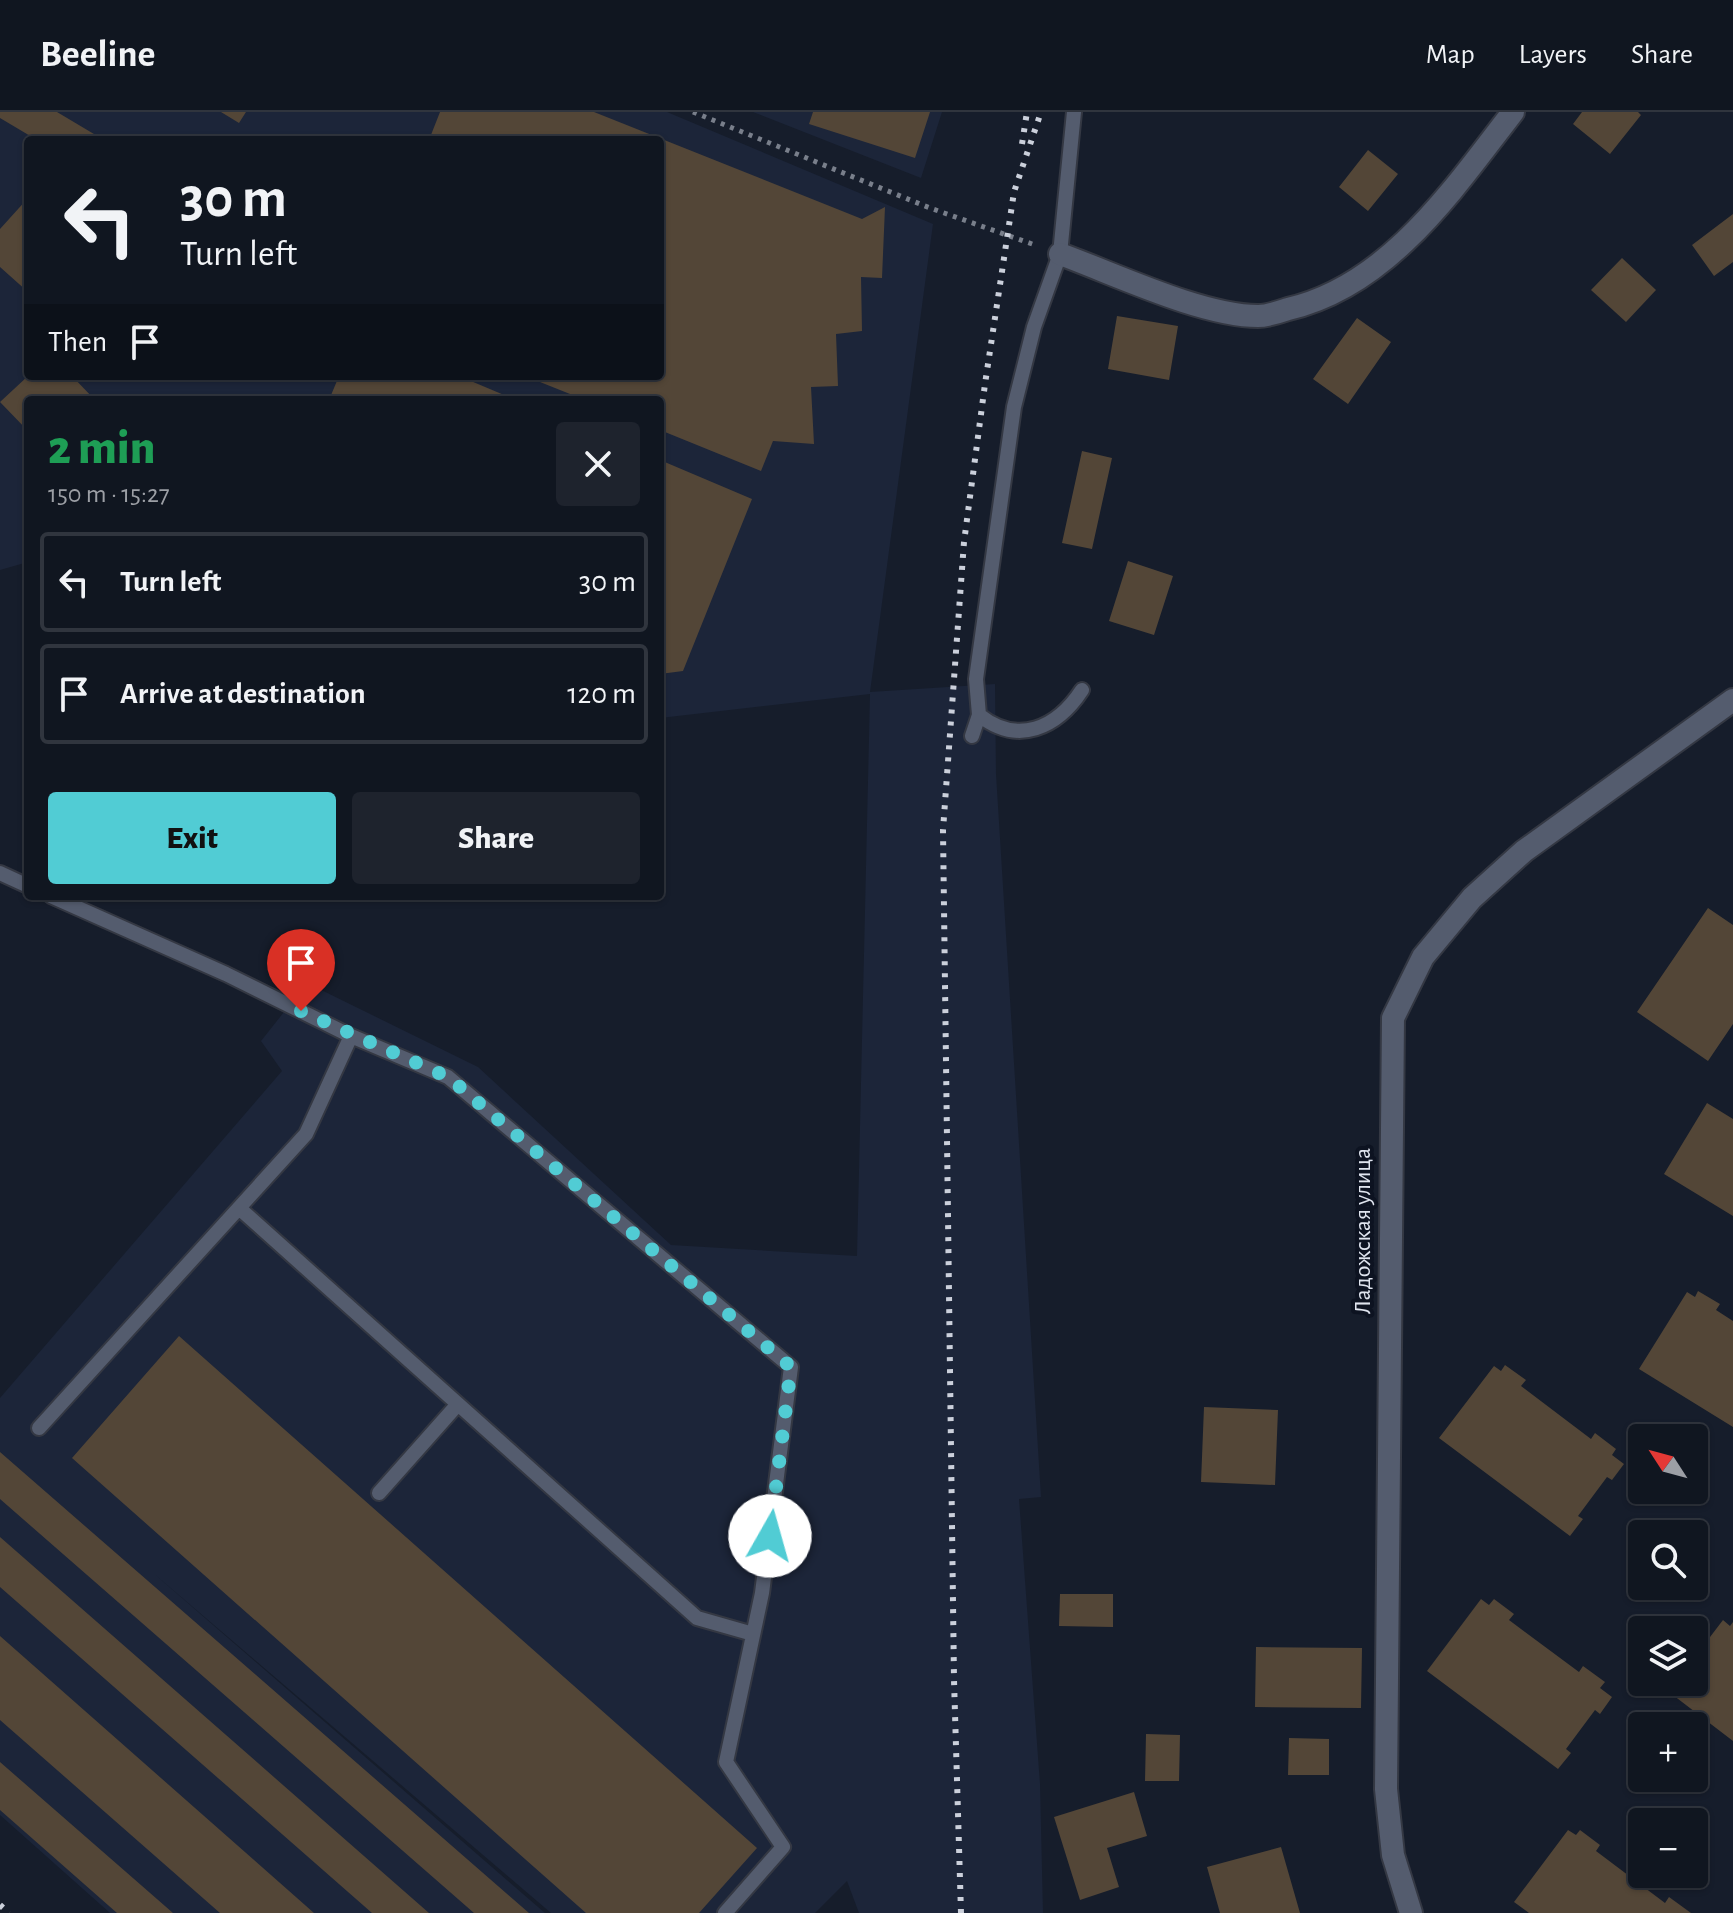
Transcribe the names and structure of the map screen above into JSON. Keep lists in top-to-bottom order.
{
  "streets": {
    "street": ["Ладожская улица"]
  },
  "north": "top left",
  "page": {
    "header": "Beeline",
    "nav": ["Map", "Layers", "Share"],
    "turn": ["30 m", "Turn left"],
    "then": "Then",
    "heading": ["2 min", "150 m · 15:27"],
    "list": [
      {
        "name": "Turn left",
        "value": "30 m"
      },
      {
        "name": "Arrive at destination",
        "value": "120 m"
      }
    ],
    "buttons": ["Exit", "Share"],
    "map_buttons": ["+", "−"]
  }
}
